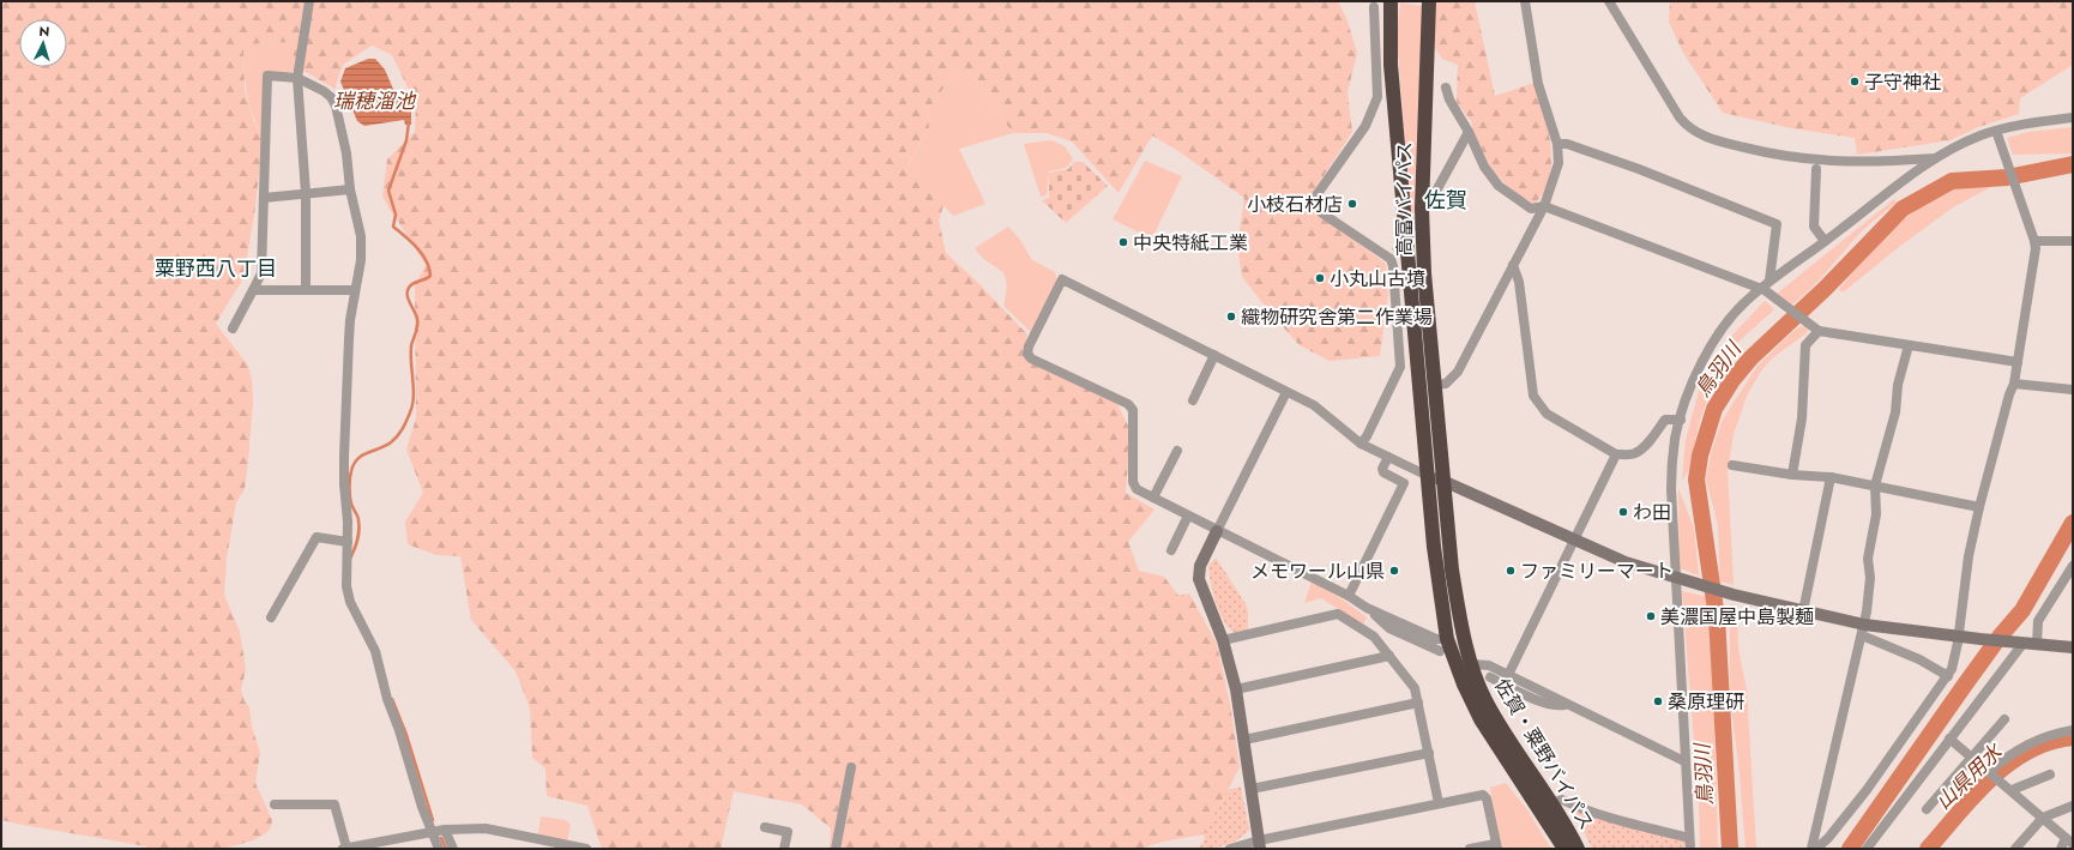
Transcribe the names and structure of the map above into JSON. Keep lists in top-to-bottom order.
{
  "streets": {
    "highway": ["高富バイパス", "佐賀・粟野バイパス"]
  },
  "crossings": [
    ["高富バイパス", "佐賀・粟野バイパス"]
  ],
  "districts": ["佐賀", "粟野西八丁目"],
  "water": ["瑞穂溜池", "鳥羽川", "山県用水"],
  "places": [
    "子守神社",
    "小枝石材店",
    "中央特紙工業",
    "小丸山古墳",
    "織物研究舎第二作業場",
    "わ田",
    "メモワール山県",
    "ファミリーマート",
    "美濃国屋中島製麺",
    "桑原理研"
  ],
  "north": "top"
}
